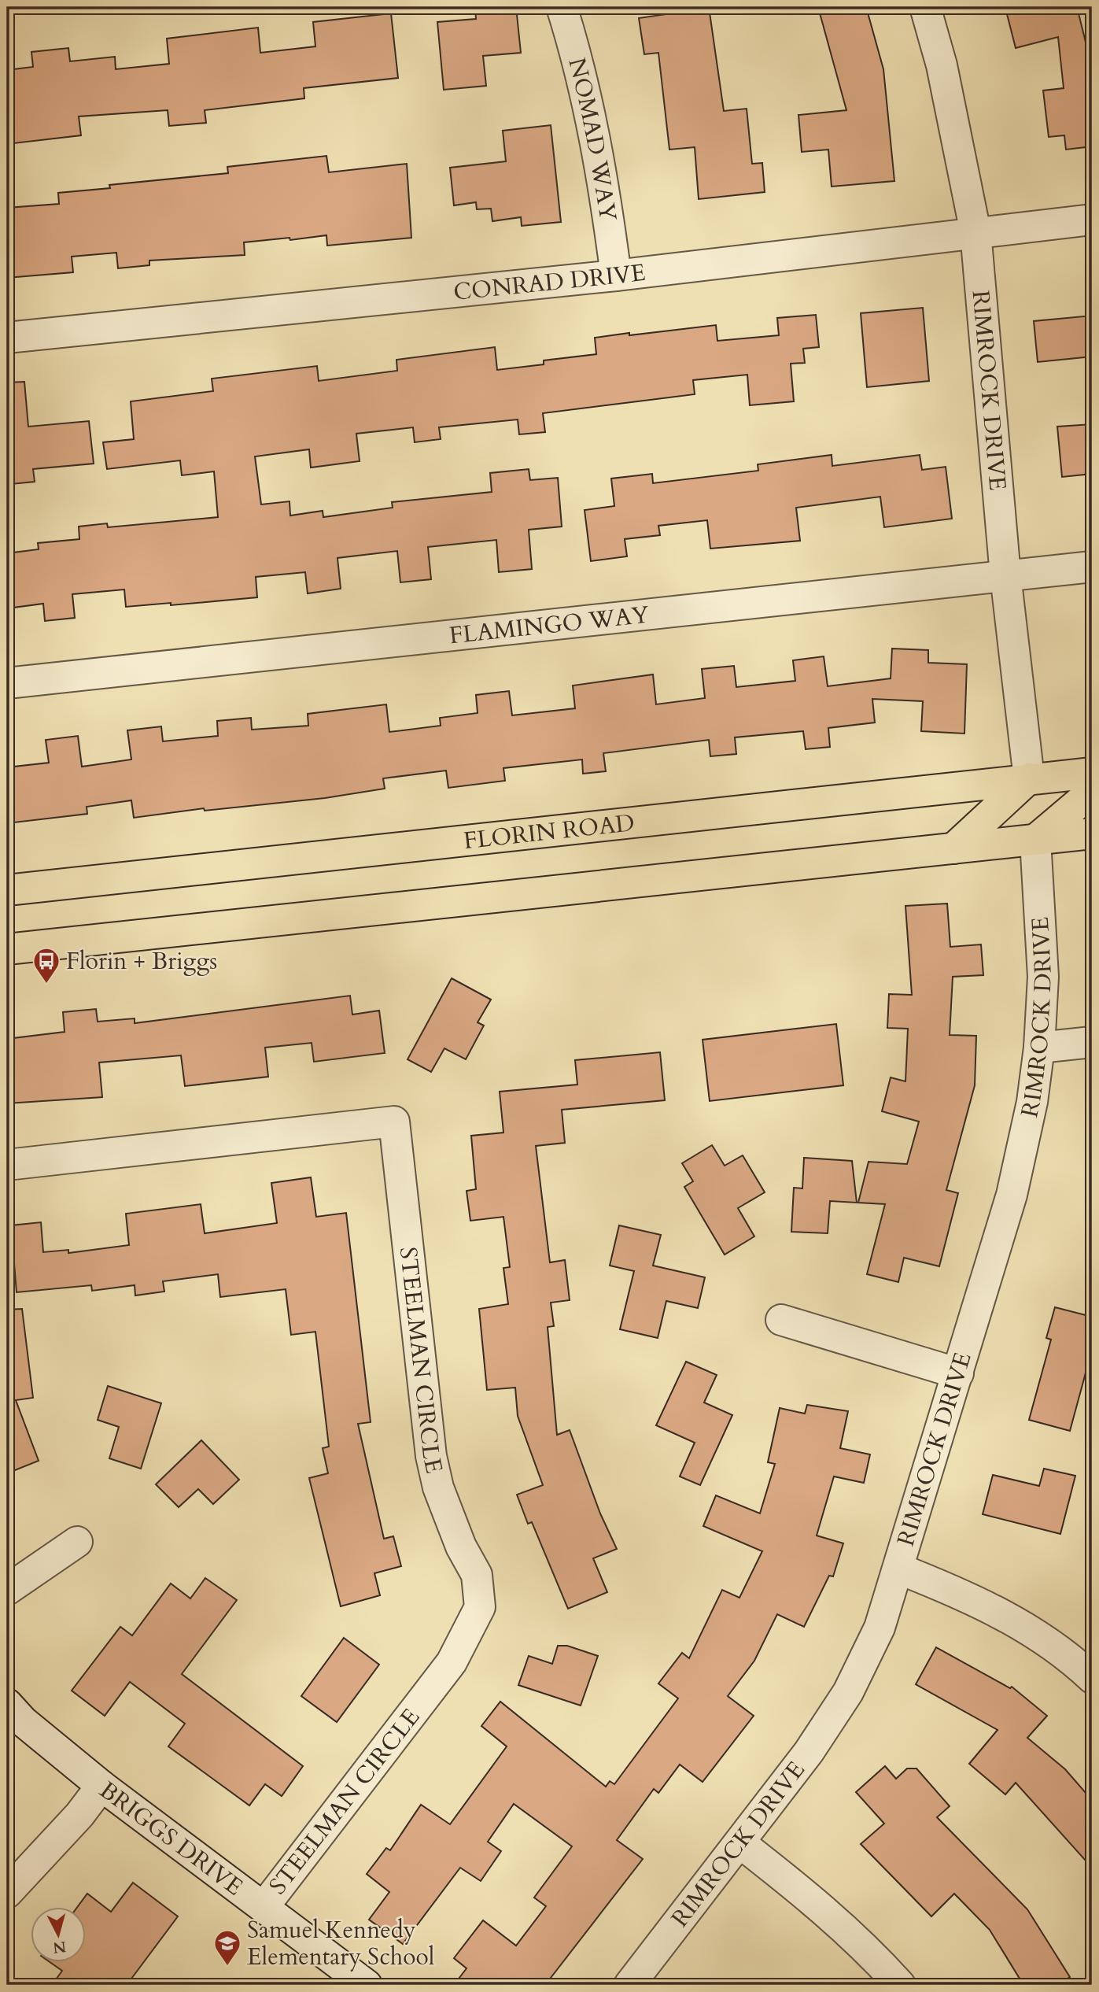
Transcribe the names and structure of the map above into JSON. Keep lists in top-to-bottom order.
{
  "streets": {
    "main road": ["FLORIN ROAD"],
    "street": [
      "NOMAD WAY",
      "CONRAD DRIVE",
      "RIMROCK DRIVE",
      "FLAMINGO WAY",
      "STEELMAN CIRCLE",
      "BRIGGS DRIVE"
    ]
  },
  "crossings": [
    ["NOMAD WAY", "CONRAD DRIVE"],
    ["CONRAD DRIVE", "RIMROCK DRIVE"],
    ["RIMROCK DRIVE", "FLAMINGO WAY"],
    ["RIMROCK DRIVE", "FLORIN ROAD"],
    ["STEELMAN CIRCLE", "BRIGGS DRIVE"]
  ],
  "places": {
    "bus stop": ["Florin + Briggs"],
    "school or university": ["Samuel Kennedy Elementary School"]
  },
  "north": "bottom"
}
